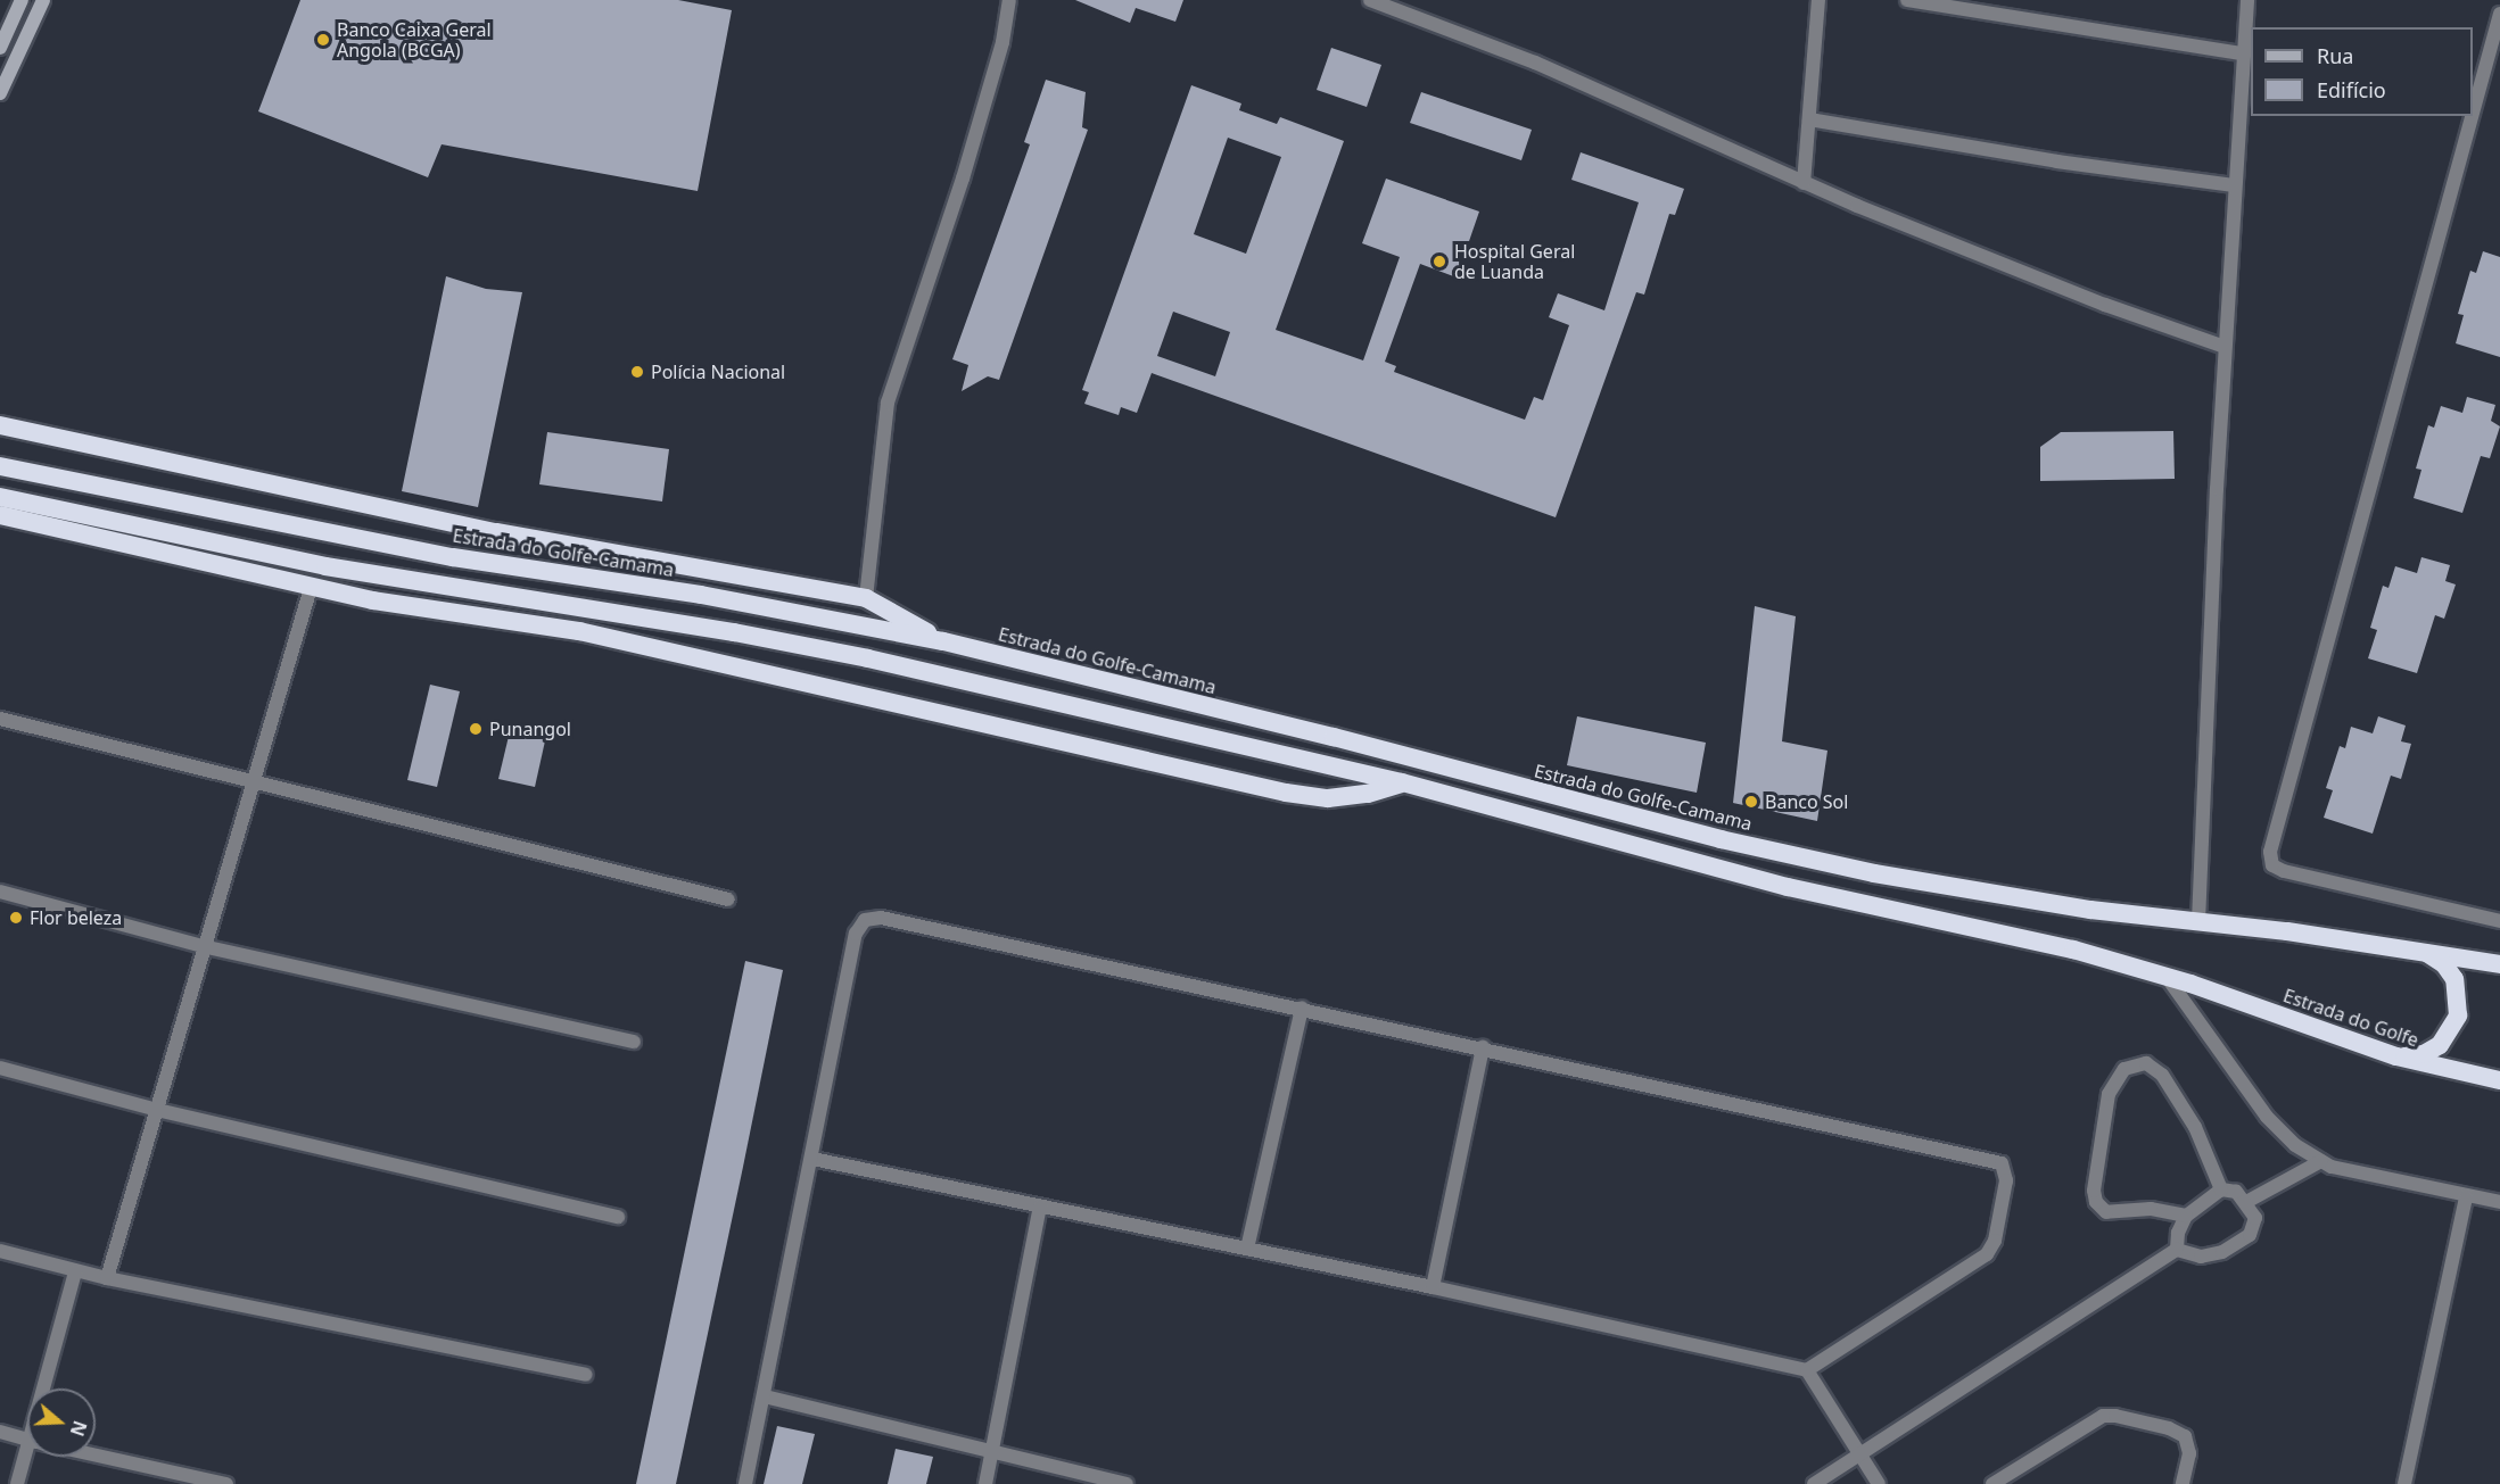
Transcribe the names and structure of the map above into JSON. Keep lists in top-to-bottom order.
{
  "streets": {
    "highway": ["Estrada do Golfe-Camama", "Estrada do Golfe"]
  },
  "places": [
    "Banco Caixa Geral Angola (BCGA)",
    "Hospital Geral de Luanda",
    "Polícia Nacional",
    "Punangol",
    "Banco Sol",
    "Flor beleza"
  ],
  "legend": ["Rua", "Edifício"],
  "north": "right"
}
